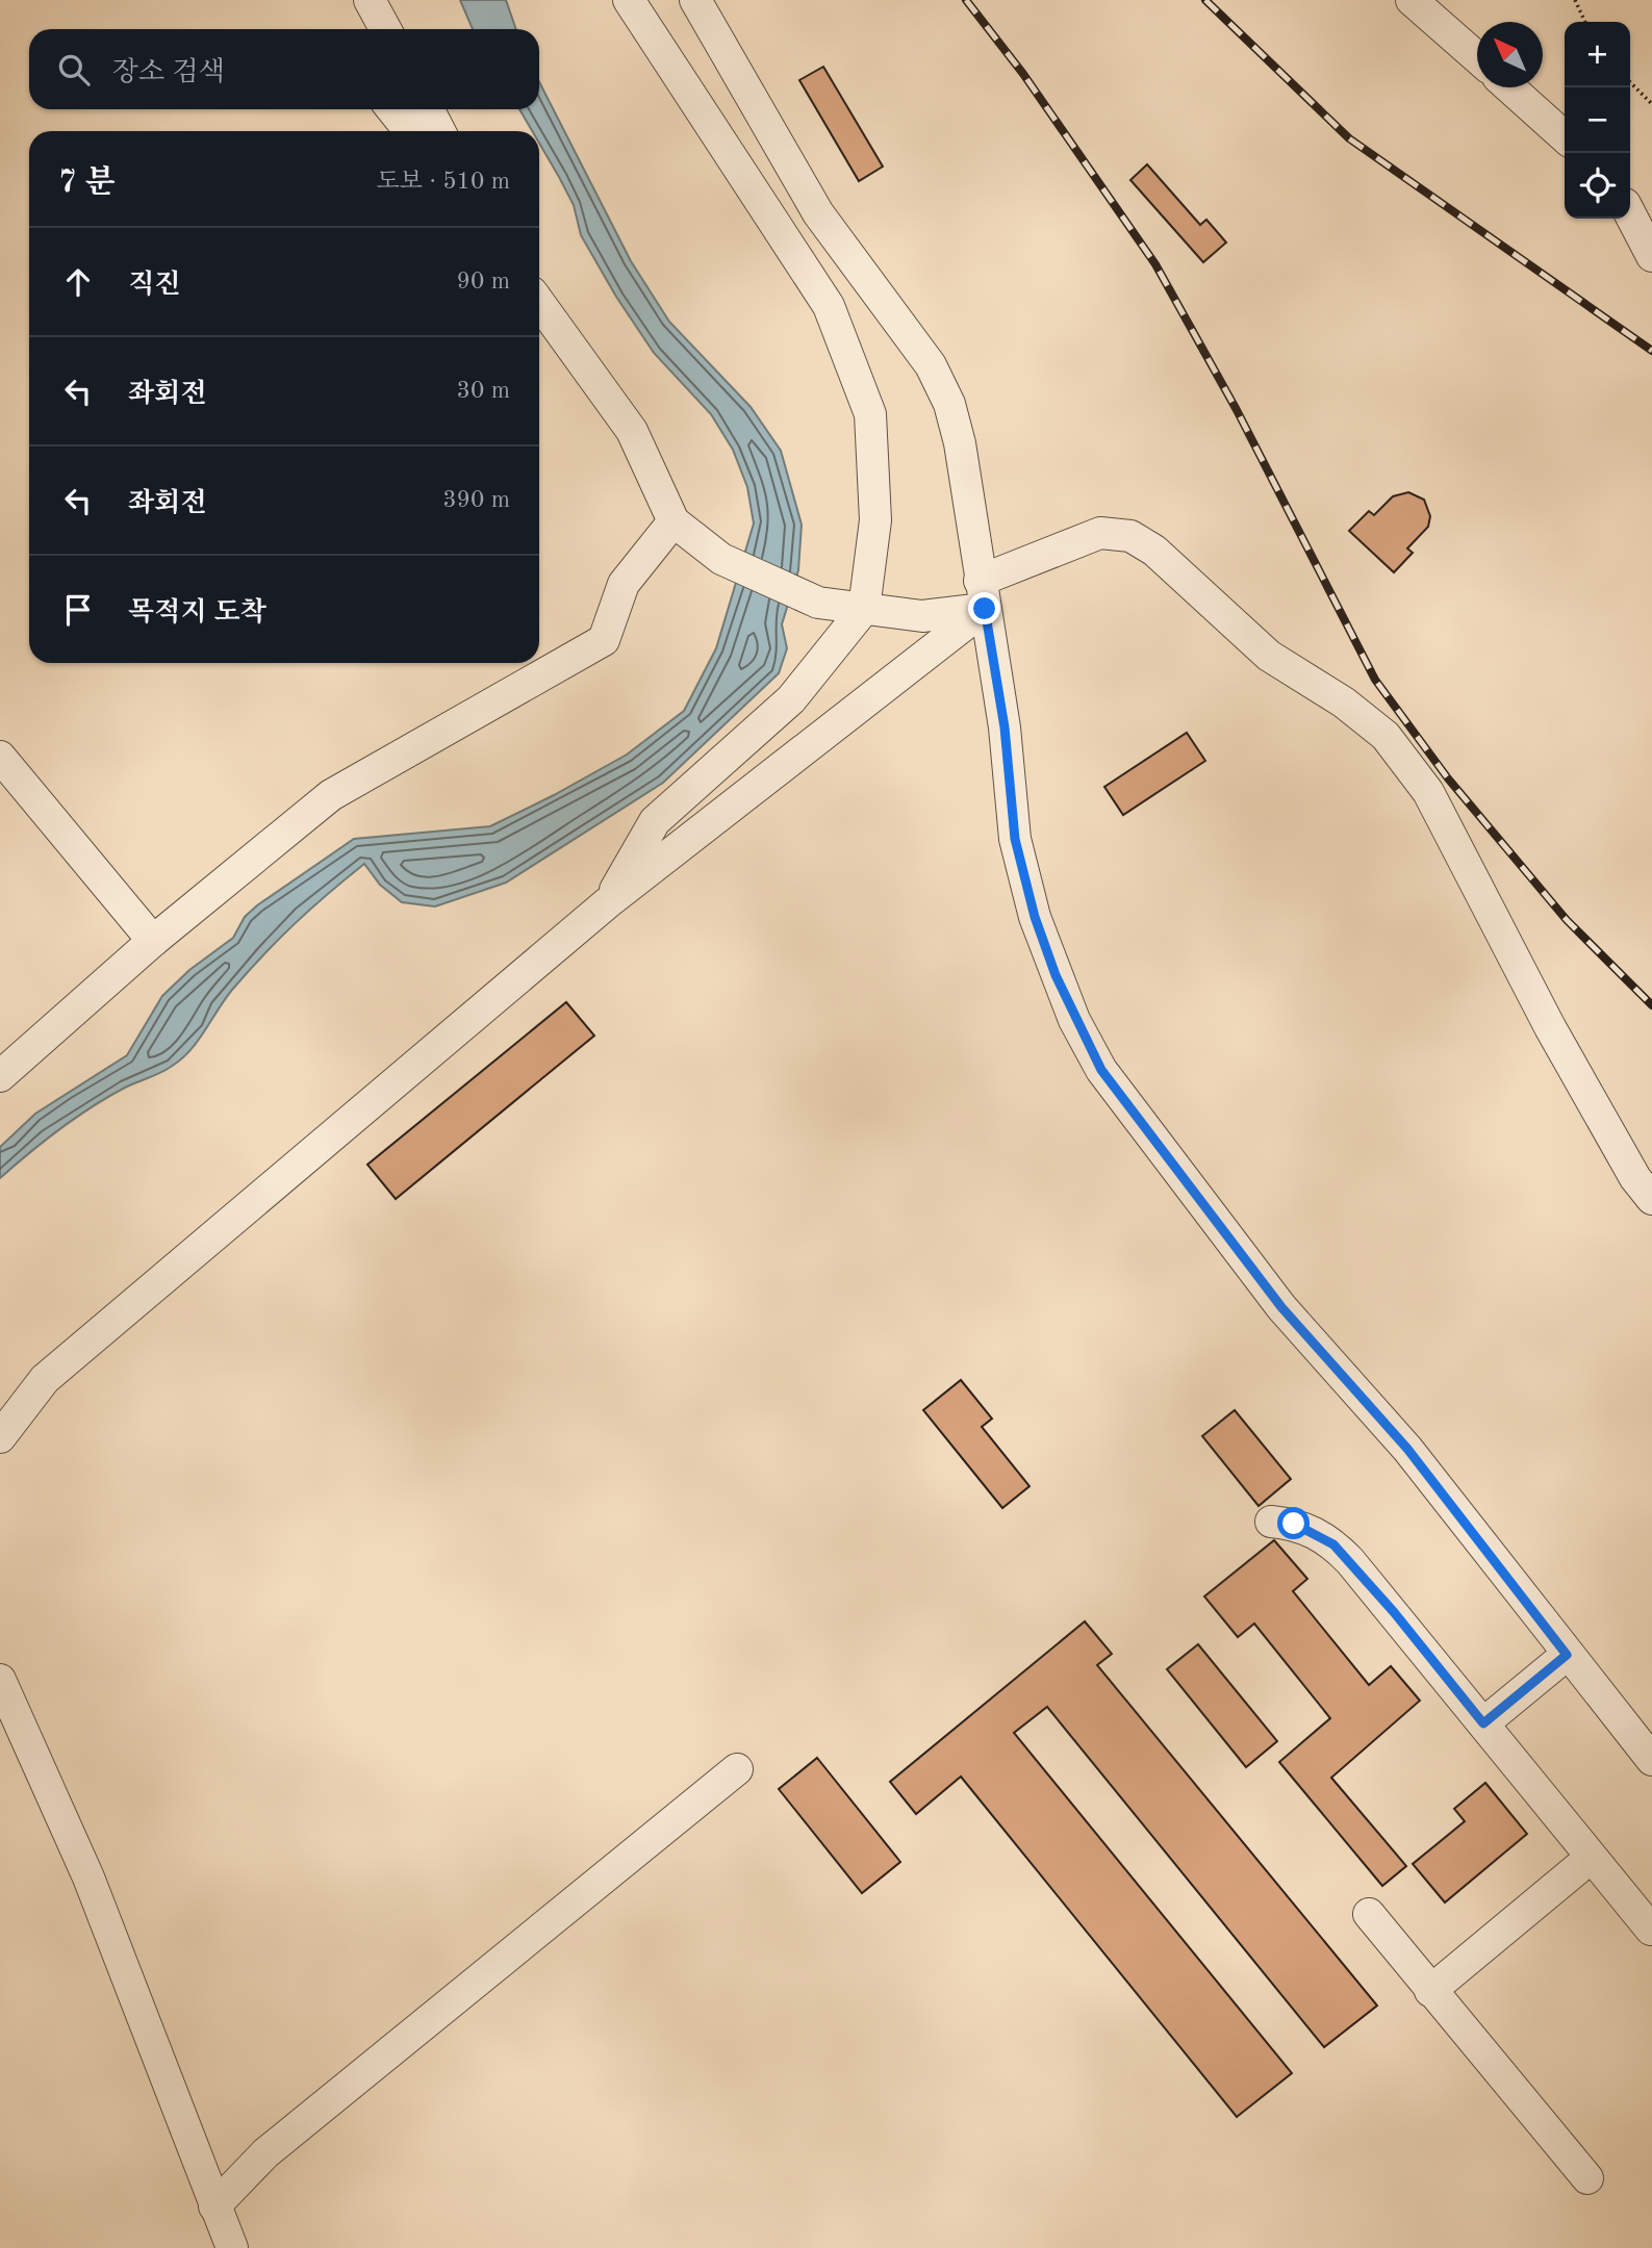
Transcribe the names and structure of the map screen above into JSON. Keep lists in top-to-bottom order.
{
  "north": "top left",
  "page": {
    "map_buttons": ["+", "−"],
    "search": "장소 검색",
    "heading": ["7 분", "도보 · 510 m"],
    "list": [
      ["직진", "90 m"],
      ["좌회전", "30 m"],
      ["좌회전", "390 m"],
      "목적지 도착"
    ]
  }
}
